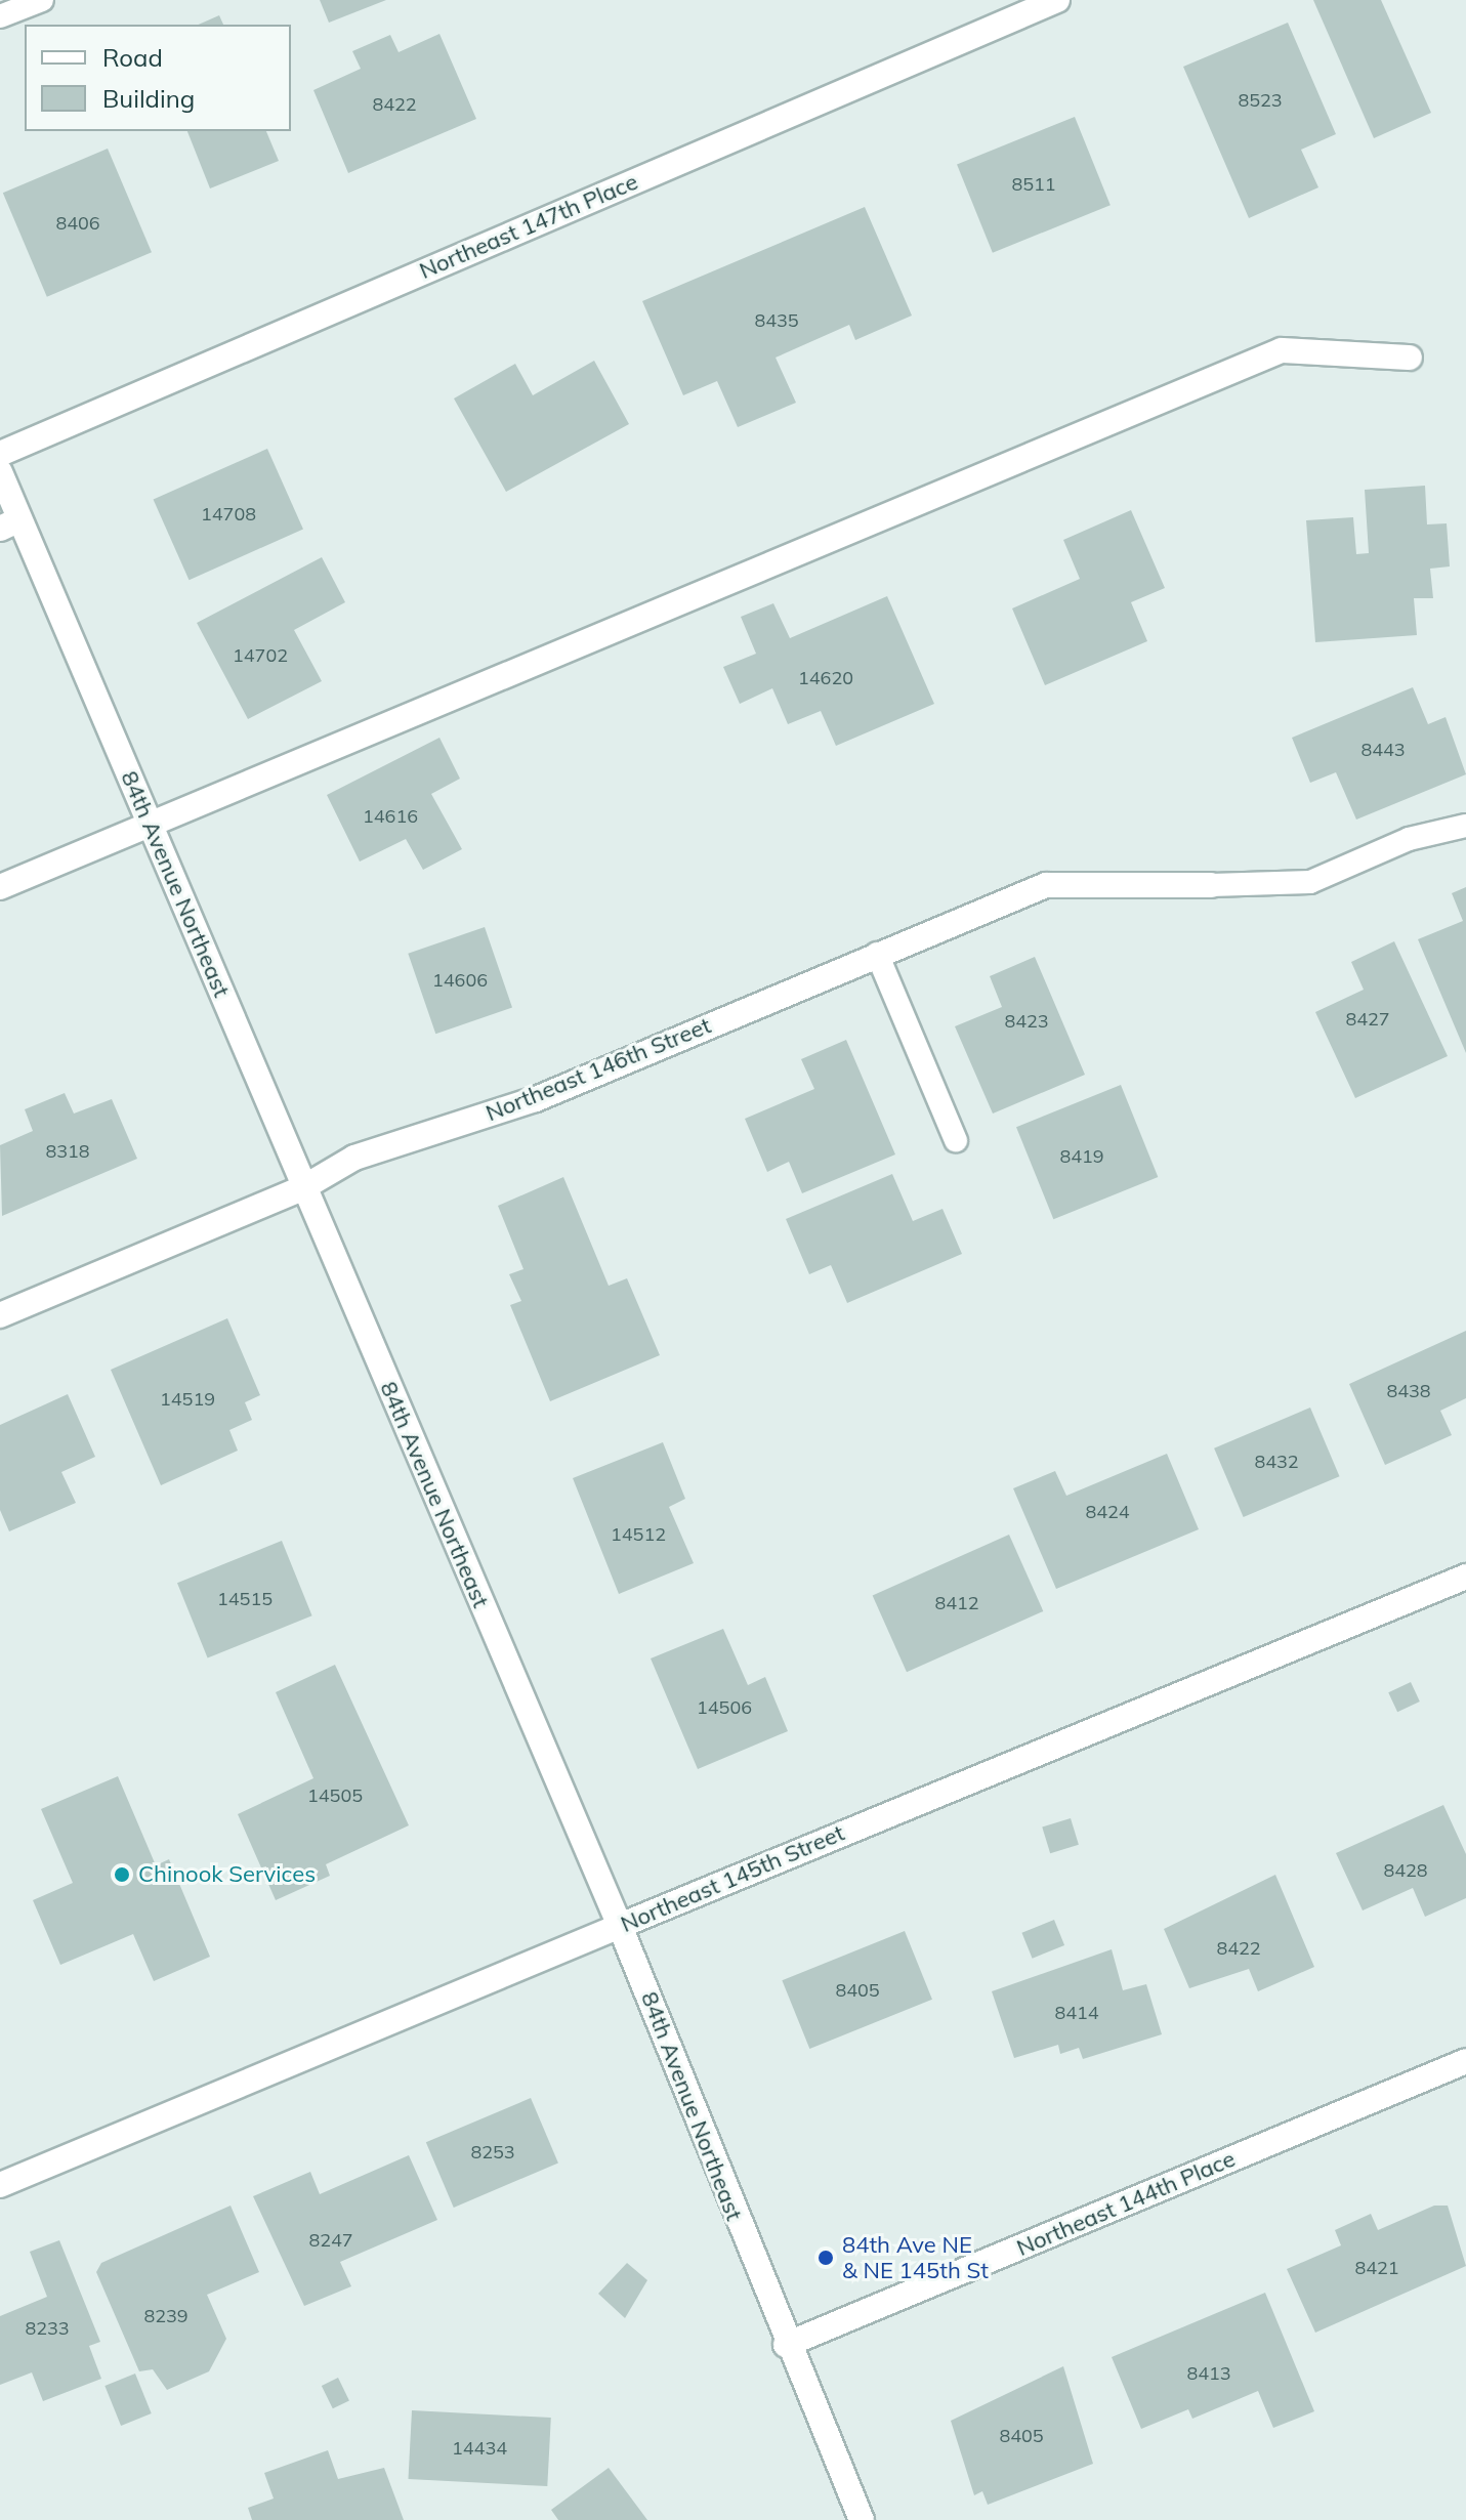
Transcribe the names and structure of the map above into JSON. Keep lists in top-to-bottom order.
{
  "streets": {
    "street": [
      "Northeast 147th Place",
      "84th Avenue Northeast",
      "Northeast 146th Street",
      "Northeast 145th Street",
      "Northeast 144th Place"
    ]
  },
  "crossings": [
    ["84th Avenue Northeast", "Northeast 146th Street"],
    ["84th Avenue Northeast", "Northeast 145th Street"],
    ["84th Avenue Northeast", "Northeast 144th Place"]
  ],
  "places": ["Chinook Services", "84th Ave NE & NE 145th St"],
  "house_numbers": [
    "8523",
    "8422",
    "8511",
    "8406",
    "8435",
    "14708",
    "14702",
    "14620",
    "8443",
    "14616",
    "14606",
    "8427",
    "8423",
    "8318",
    "8419",
    "8438",
    "14519",
    "8432",
    "8424",
    "14512",
    "14515",
    "8412",
    "14506",
    "14505",
    "8428",
    "8422",
    "8405",
    "8414",
    "8253",
    "8247",
    "8421",
    "8239",
    "8233",
    "8413",
    "8405",
    "14434"
  ],
  "legend": ["Road", "Building"]
}
